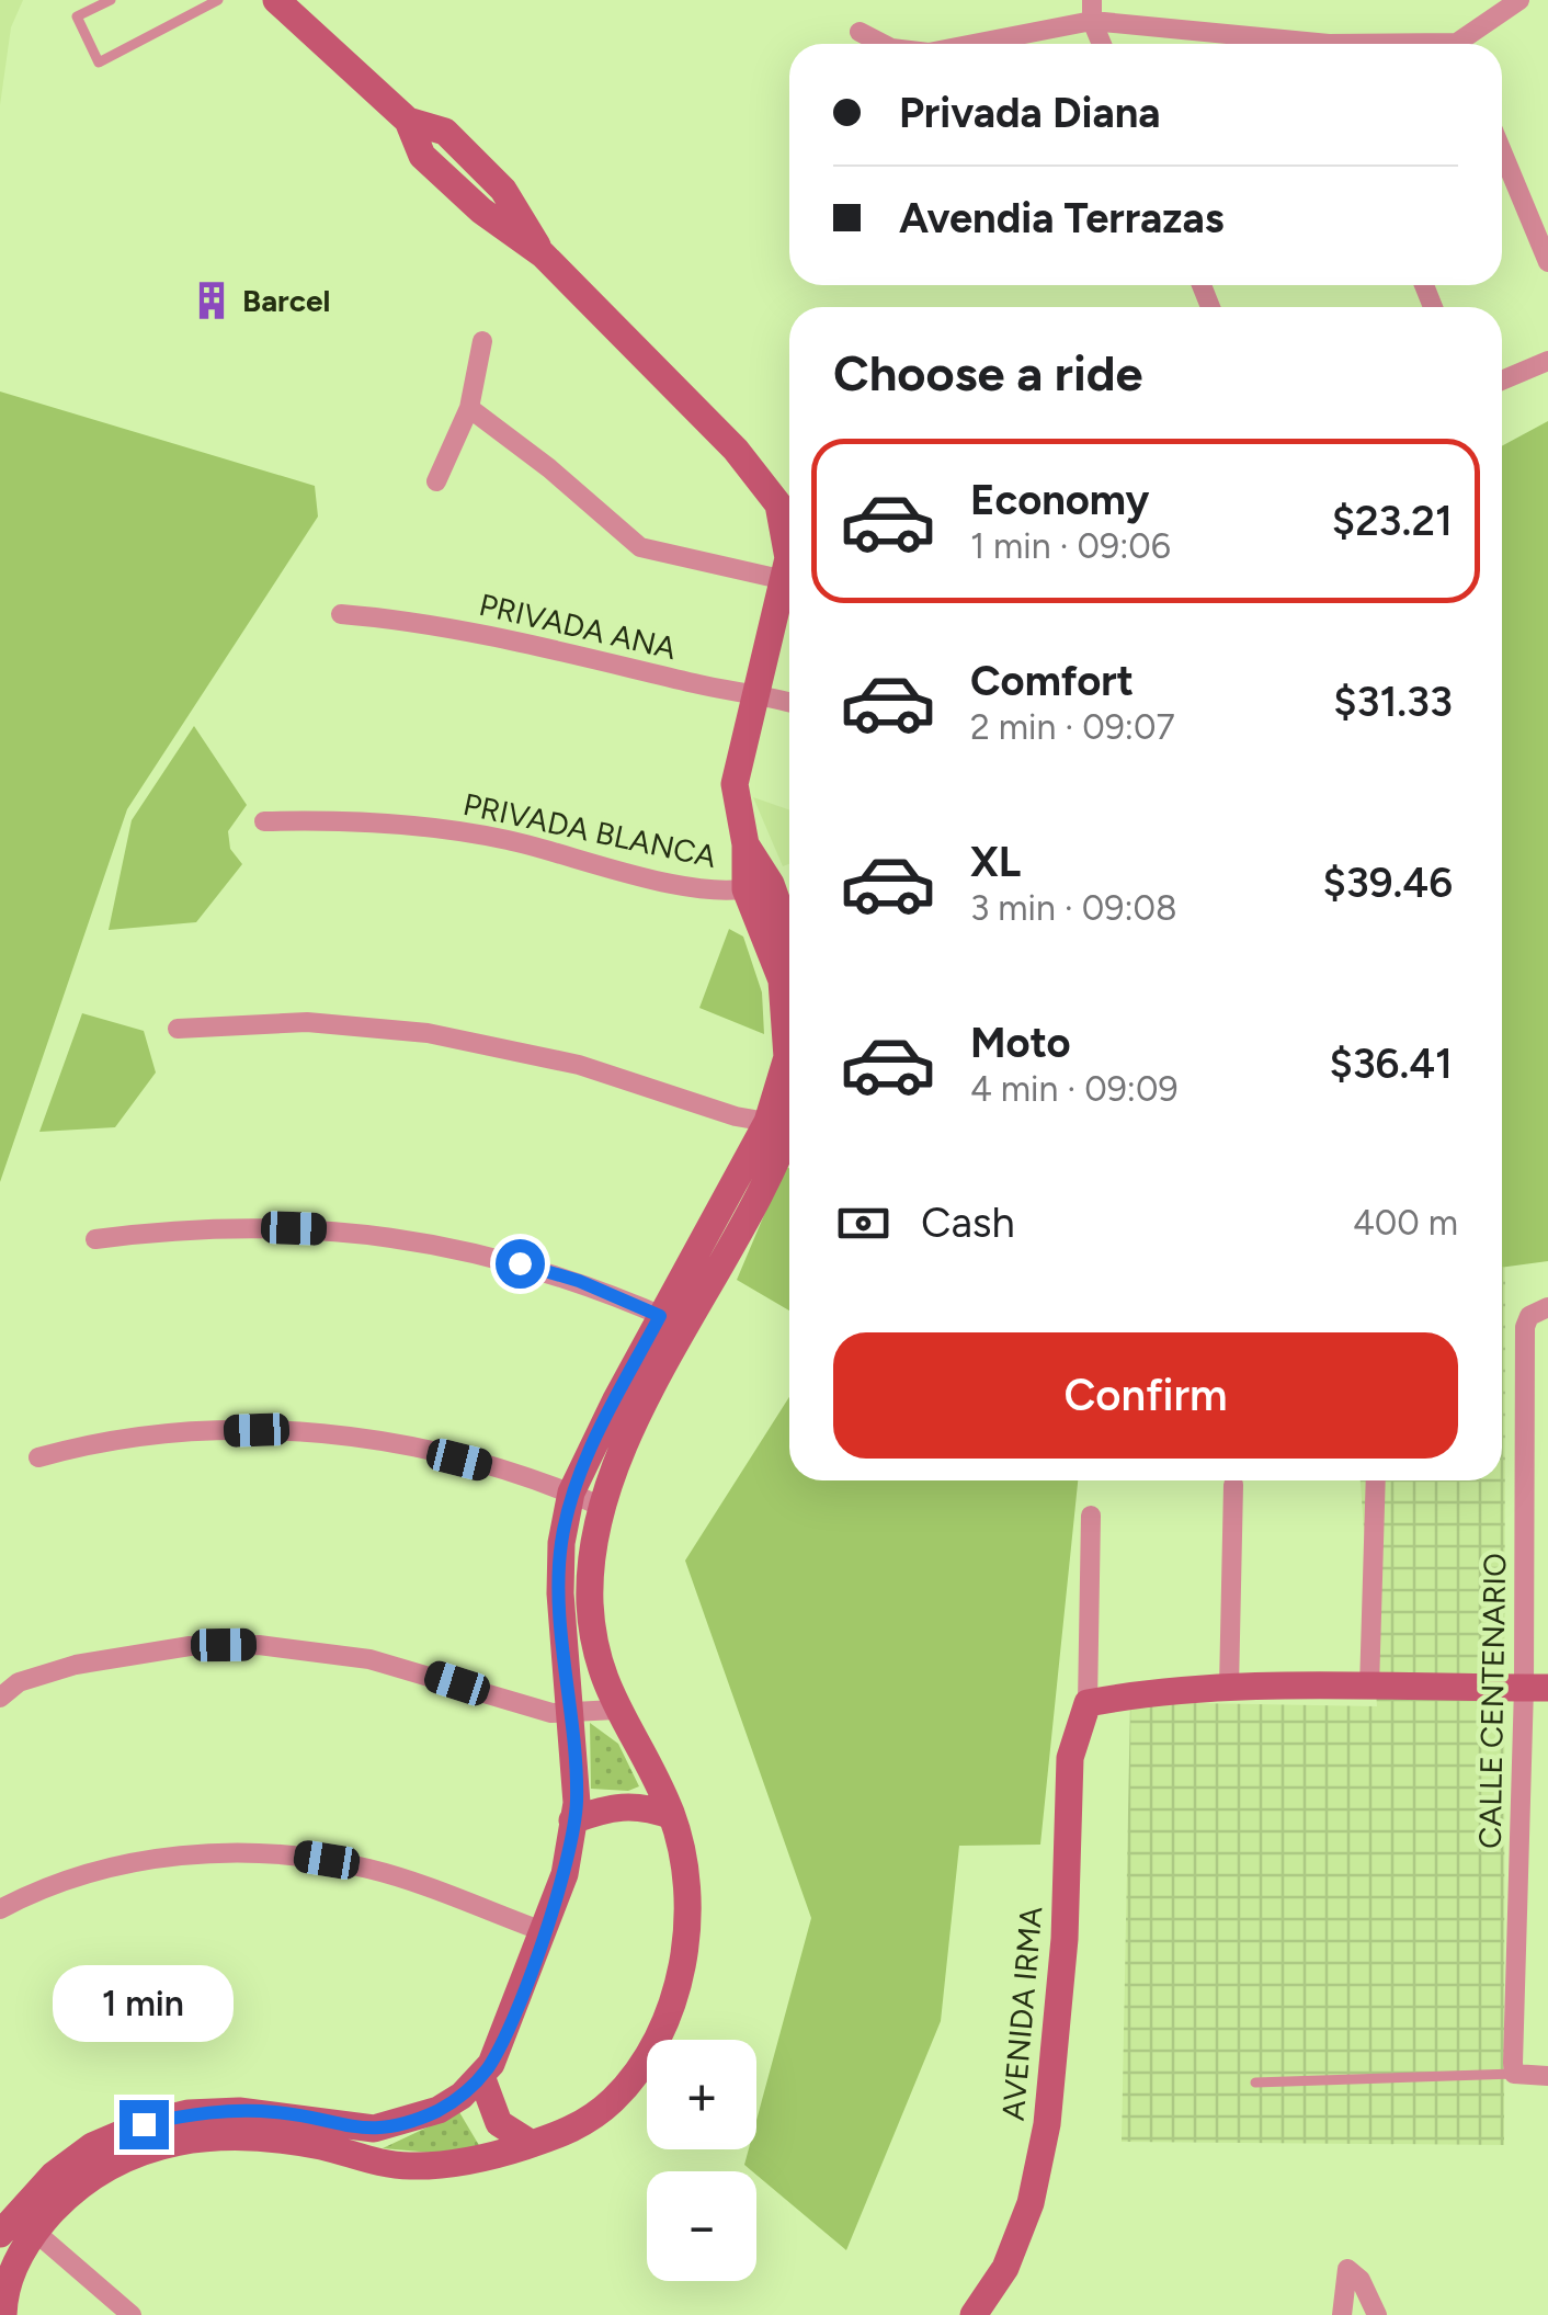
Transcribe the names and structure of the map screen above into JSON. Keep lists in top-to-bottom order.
{
  "streets": {
    "street": [
      "PRIVADA ANA",
      "PRIVADA BLANCA",
      "CALLE CENTENARIO",
      "AVENIDA IRMA"
    ]
  },
  "places": {
    "building": ["Barcel"]
  },
  "page": {
    "banner": ["Privada Diana", "Avendia Terrazas"],
    "heading": "Choose a ride",
    "list": [
      {
        "name": "Economy",
        "note": "1 min · 09:06",
        "value": "$23.21"
      },
      {
        "name": "Comfort",
        "note": "2 min · 09:07",
        "value": "$31.33"
      },
      {
        "name": "XL",
        "note": "3 min · 09:08",
        "value": "$39.46"
      },
      {
        "name": "Moto",
        "note": "4 min · 09:09",
        "value": "$36.41"
      }
    ],
    "pay": ["Cash", "400 m"],
    "buttons": "Confirm",
    "bubble": "1 min",
    "map_buttons": ["+", "−"]
  }
}
